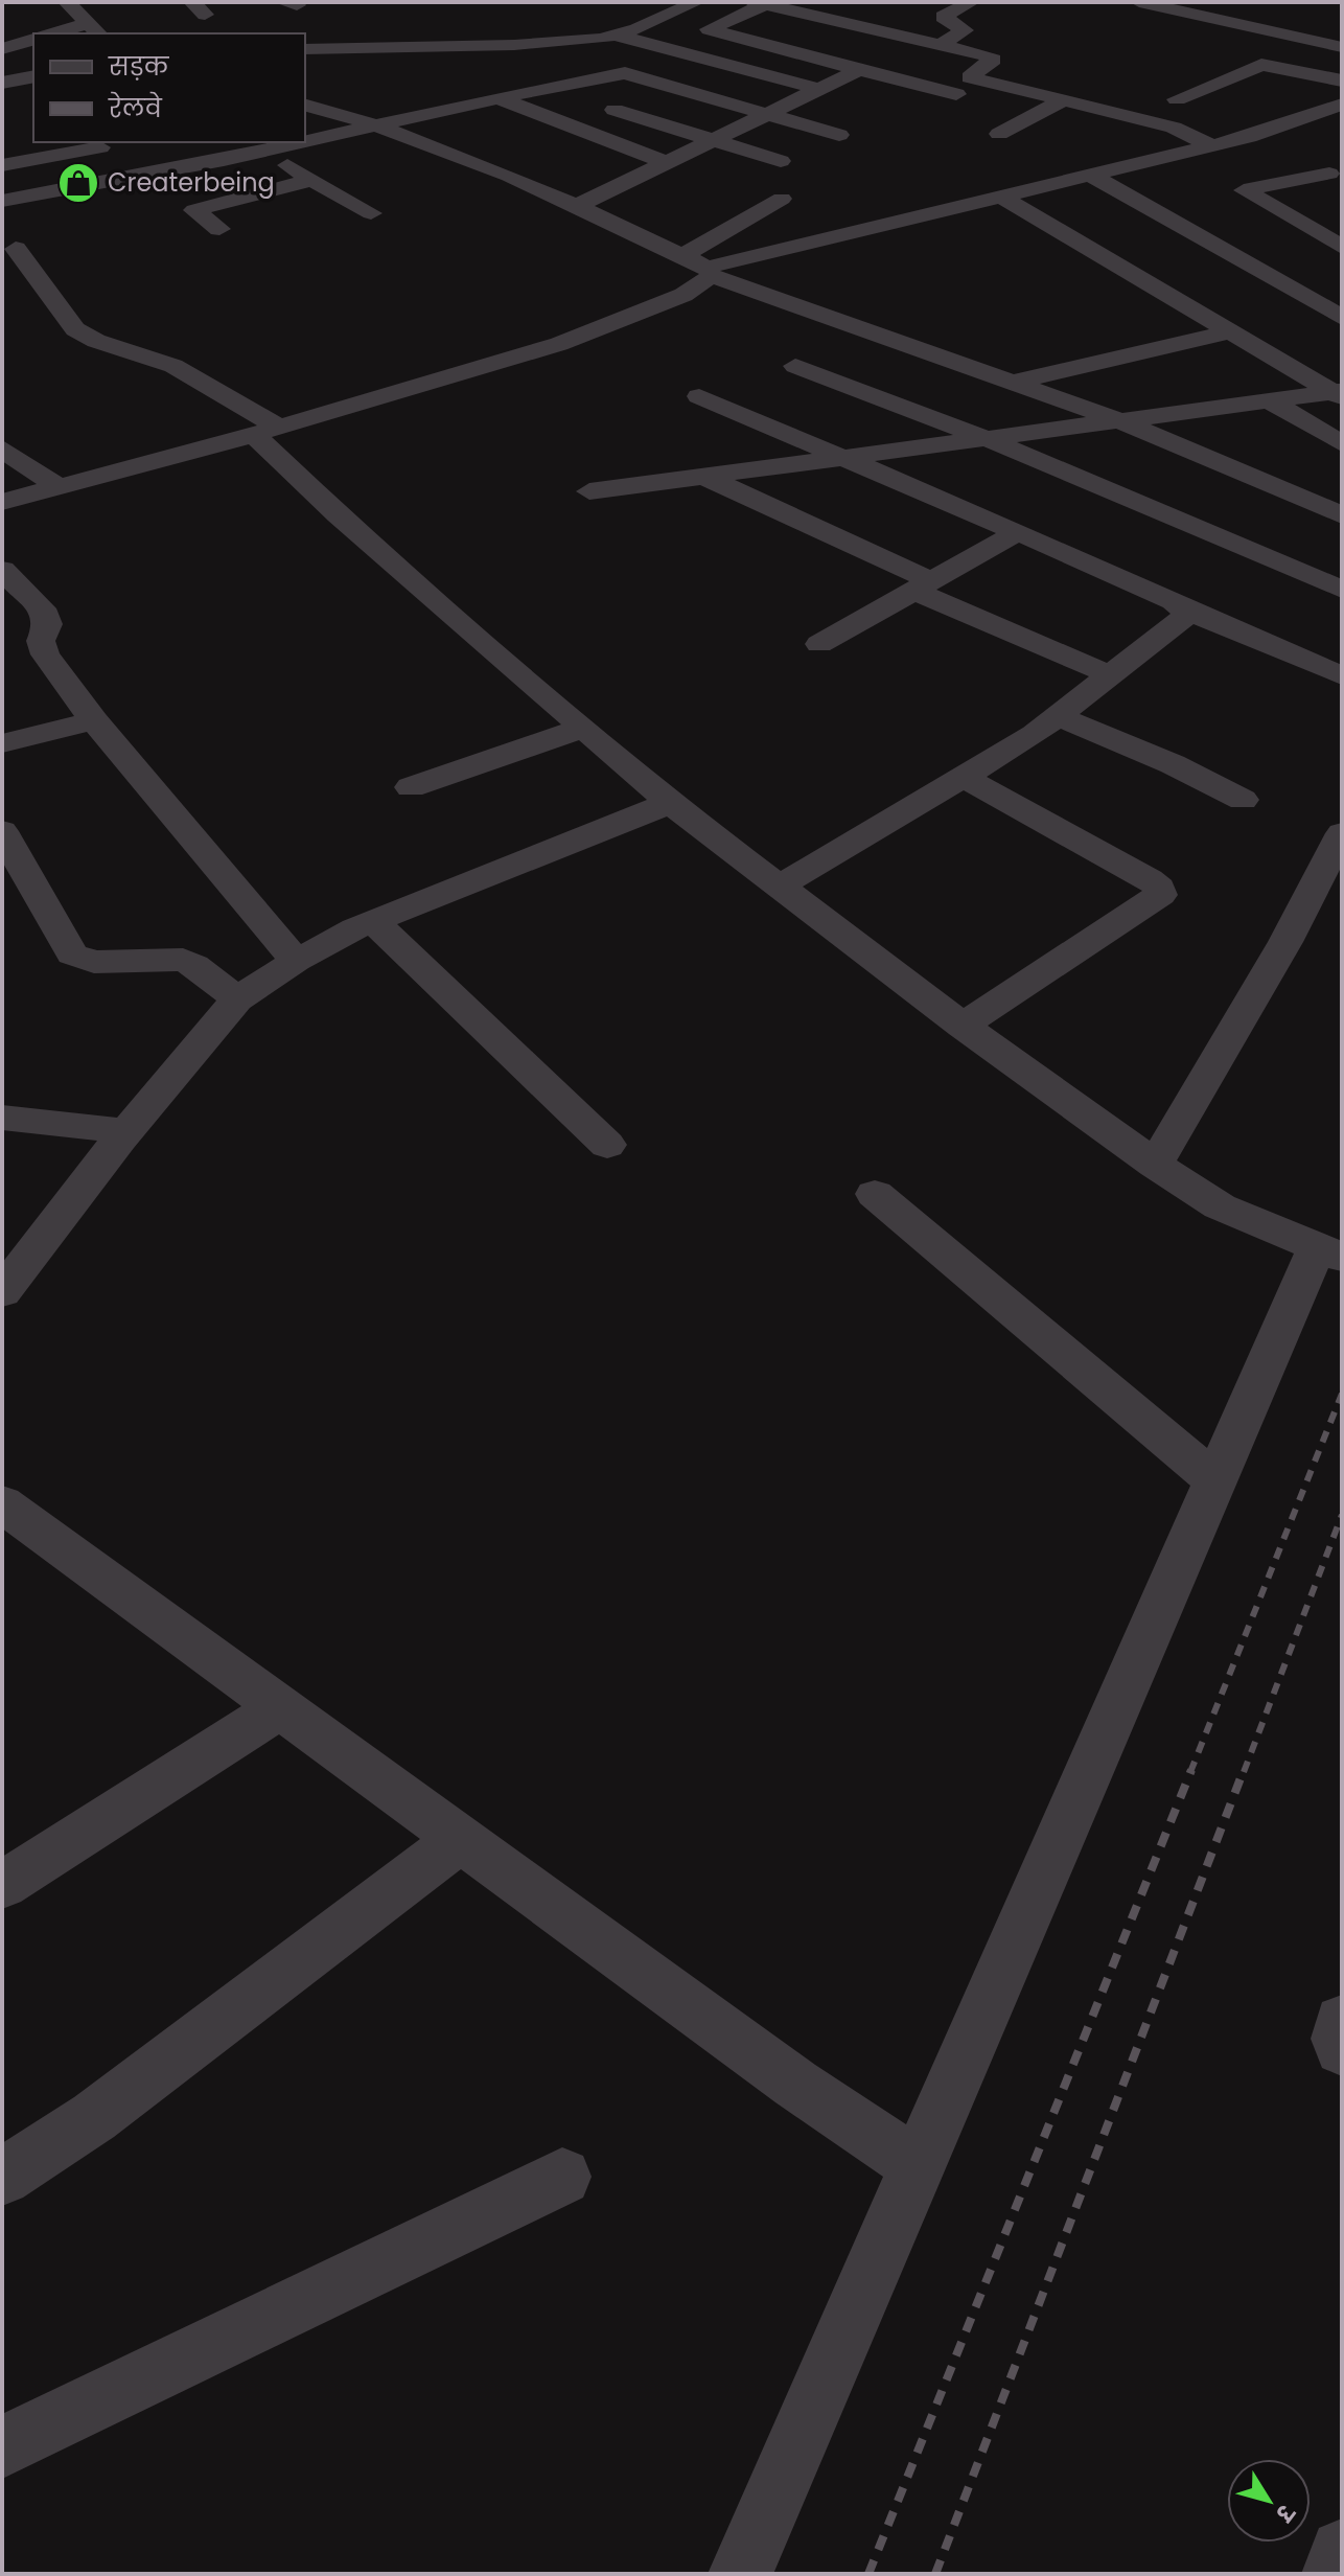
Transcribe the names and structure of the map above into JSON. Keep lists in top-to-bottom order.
{
  "places": {
    "shop": ["Createrbeing"]
  },
  "legend": ["सड़क", "रेलवे"],
  "north": "bottom right"
}
